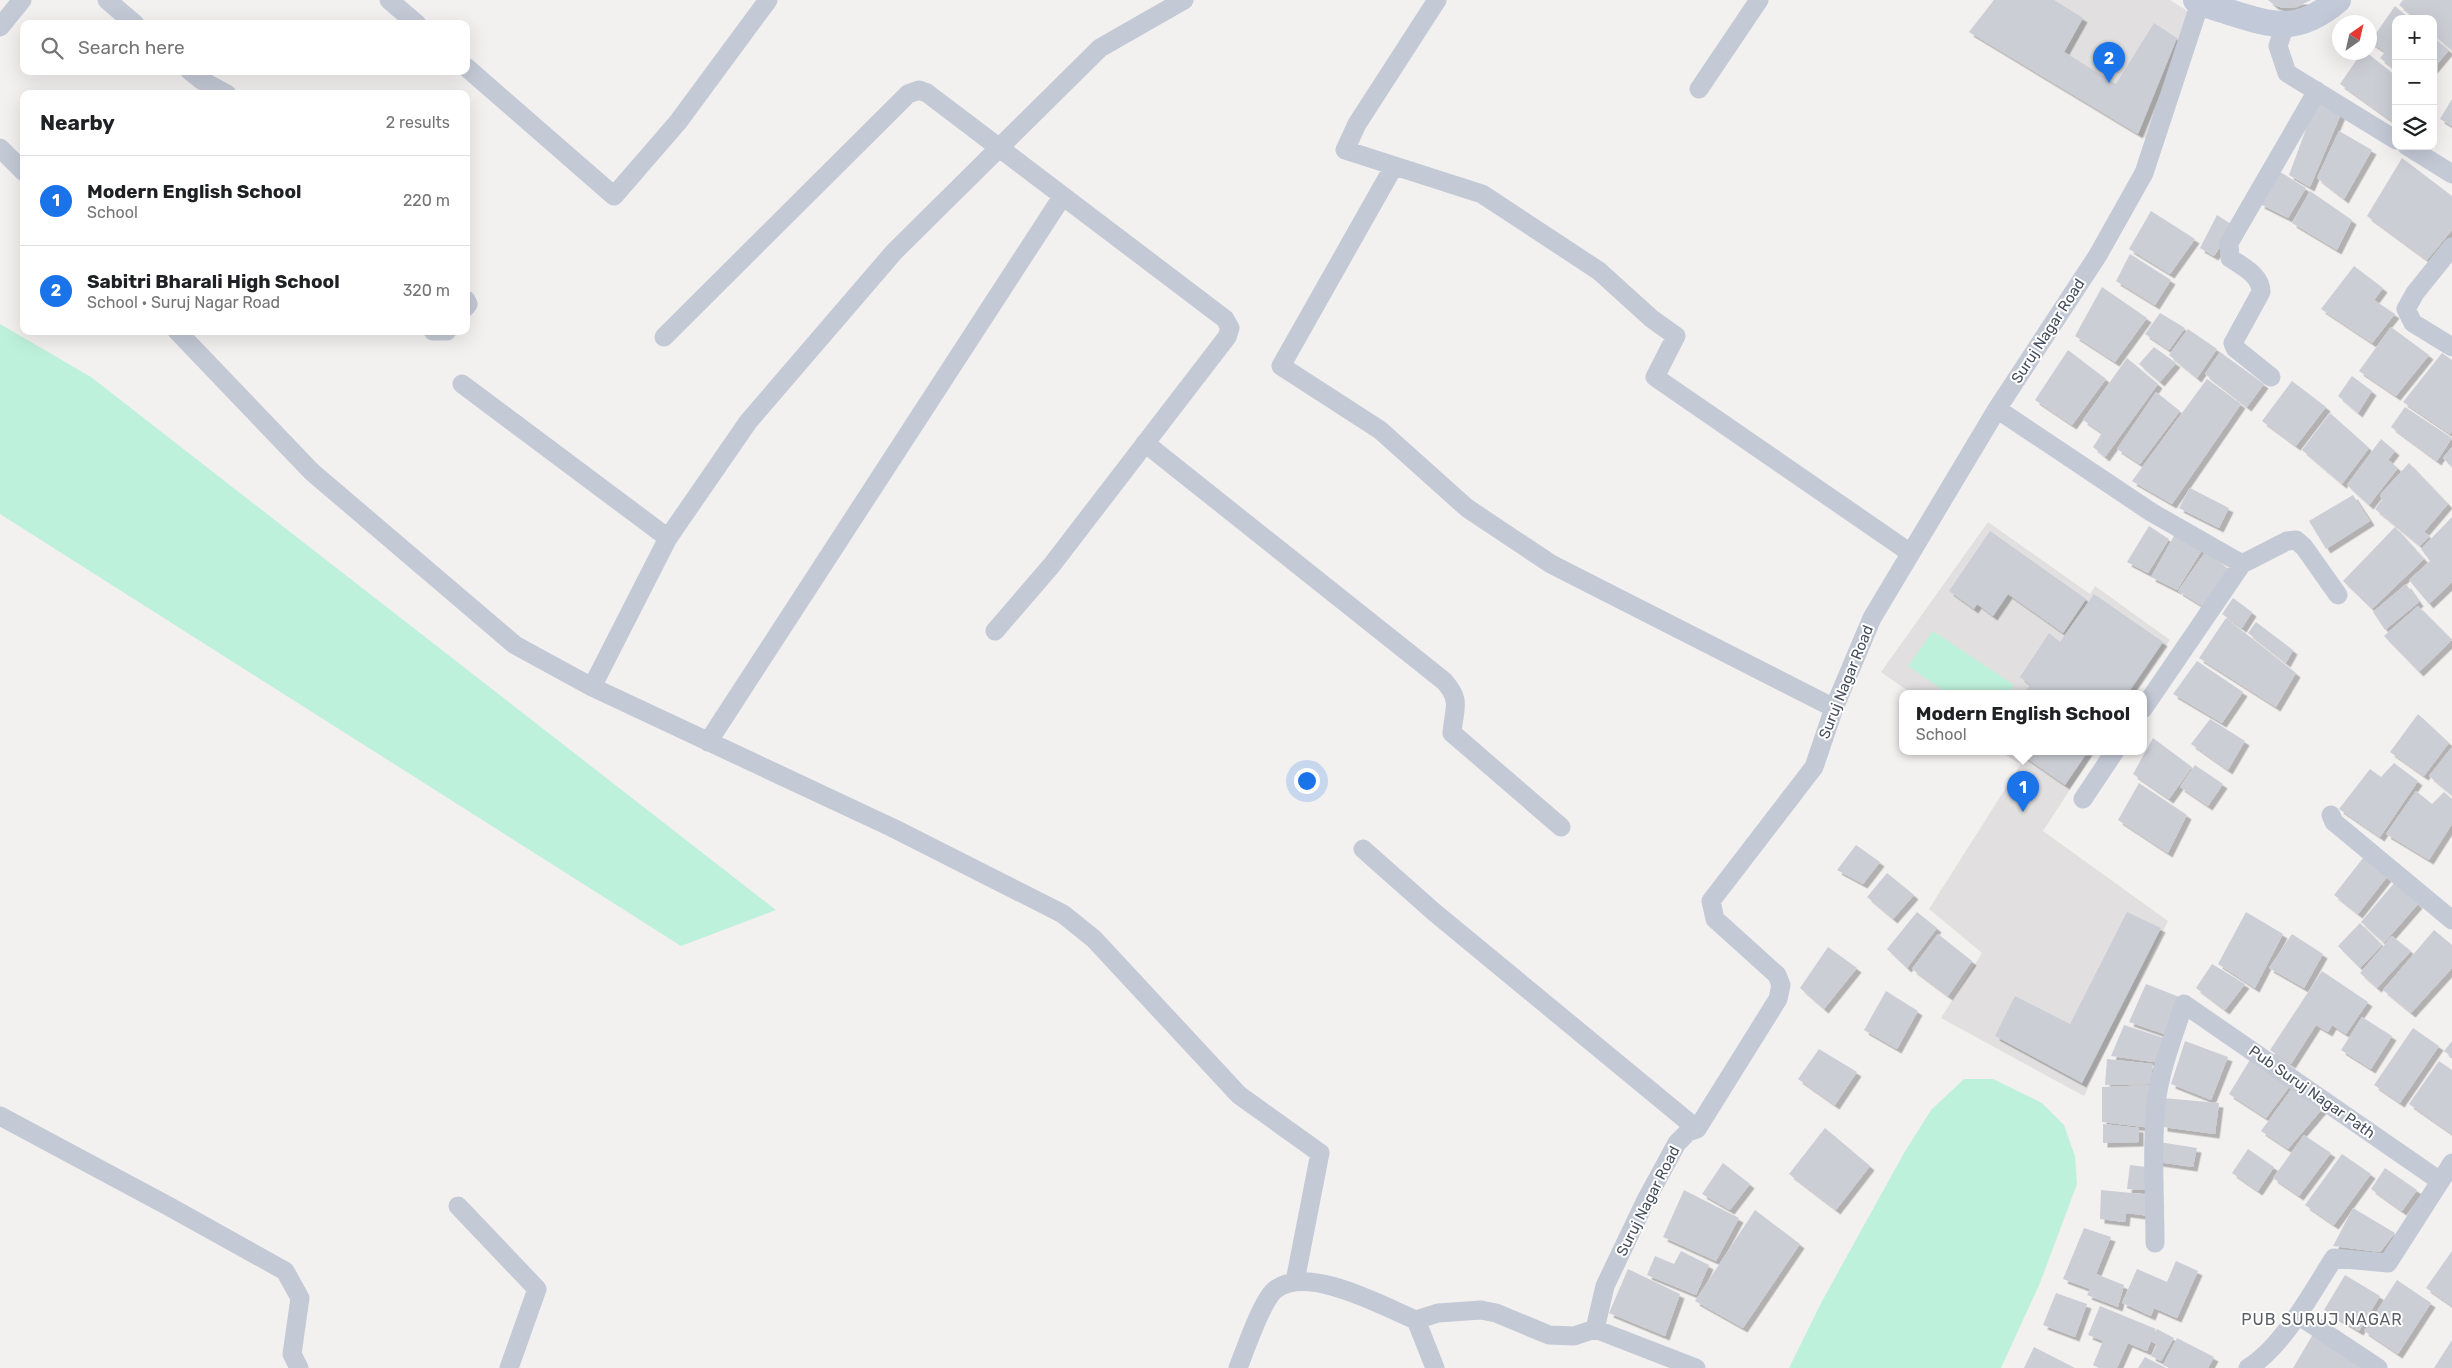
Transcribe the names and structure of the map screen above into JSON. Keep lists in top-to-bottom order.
{
  "streets": {
    "street": ["Suruj Nagar Road", "Pub Suruj Nagar Path"]
  },
  "districts": ["PUB SURUJ NAGAR"],
  "north": "top right",
  "page": {
    "map_buttons": ["+", "−"],
    "search": "Search here",
    "pins": ["2", "1"],
    "heading": ["Nearby", "2 results"],
    "list": [
      {
        "mark": "1",
        "name": "Modern English School",
        "note": "School",
        "value": "220 m"
      },
      {
        "mark": "2",
        "name": "Sabitri Bharali High School",
        "note": "School · Suruj Nagar Road",
        "value": "320 m"
      }
    ],
    "popup": ["Modern English School", "School"]
  }
}
